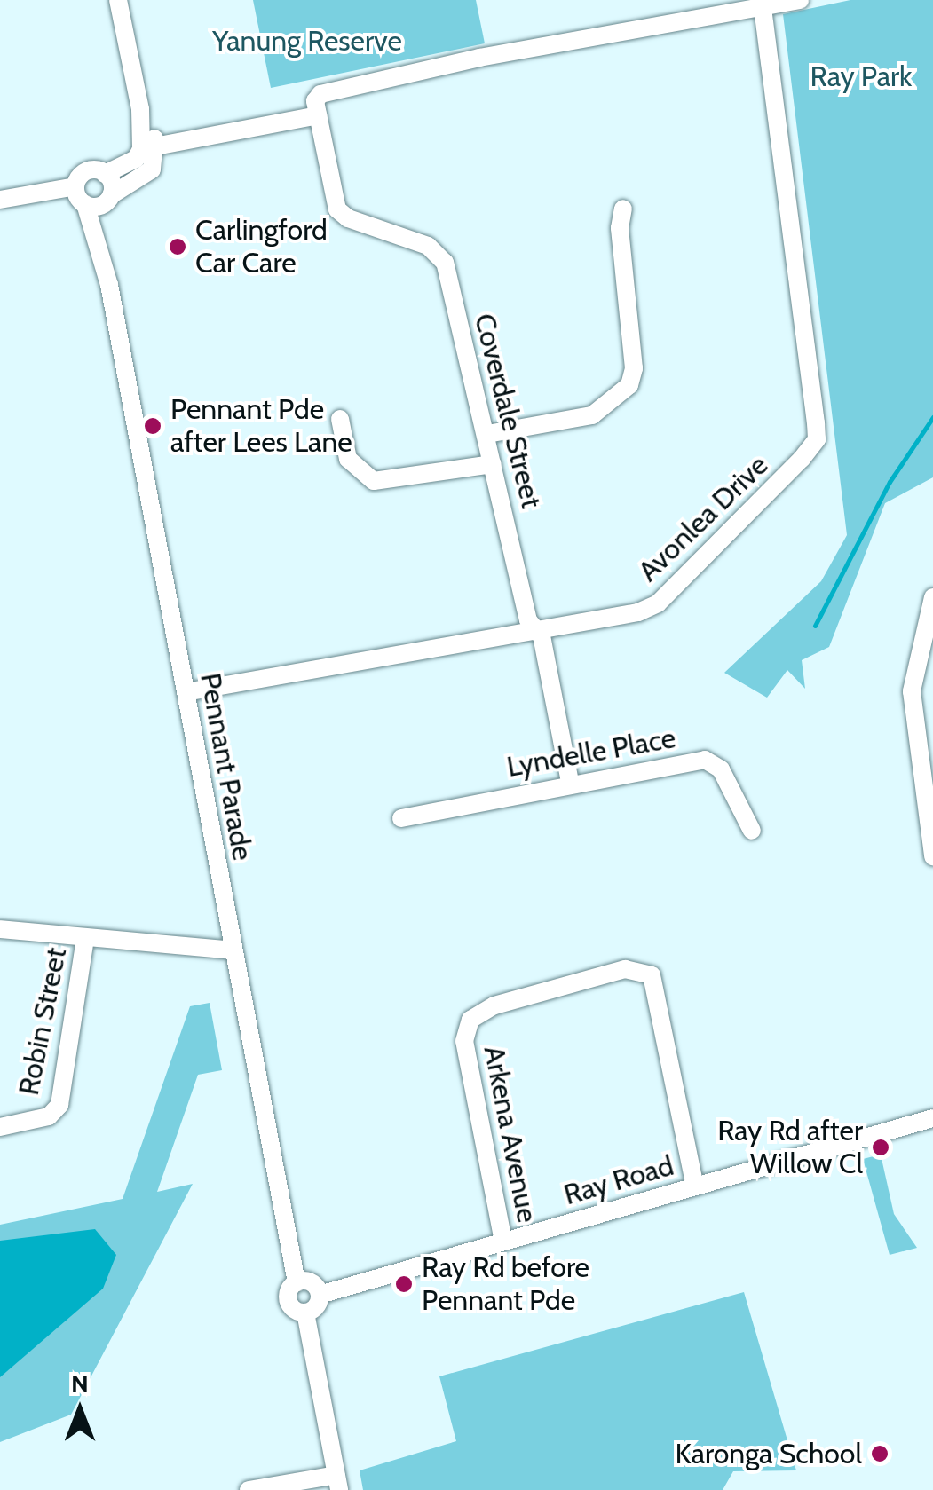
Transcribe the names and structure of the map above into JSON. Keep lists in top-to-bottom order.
{
  "streets": {
    "street": [
      "Coverdale Street",
      "Avonlea Drive",
      "Lyndelle Place",
      "Pennant Parade",
      "Robin Street",
      "Arkena Avenue",
      "Ray Road"
    ]
  },
  "crossings": [
    ["Coverdale Street", "Avonlea Drive"],
    ["Coverdale Street", "Lyndelle Place"],
    ["Avonlea Drive", "Pennant Parade"],
    ["Pennant Parade", "Ray Road"],
    ["Arkena Avenue", "Ray Road"]
  ],
  "parks": ["Yanung Reserve", "Ray Park"],
  "places": [
    "Carlingford Car Care",
    "Pennant Pde after Lees Lane",
    "Ray Rd after Willow Cl",
    "Ray Rd before Pennant Pde",
    "Karonga School"
  ],
  "north": "top"
}
